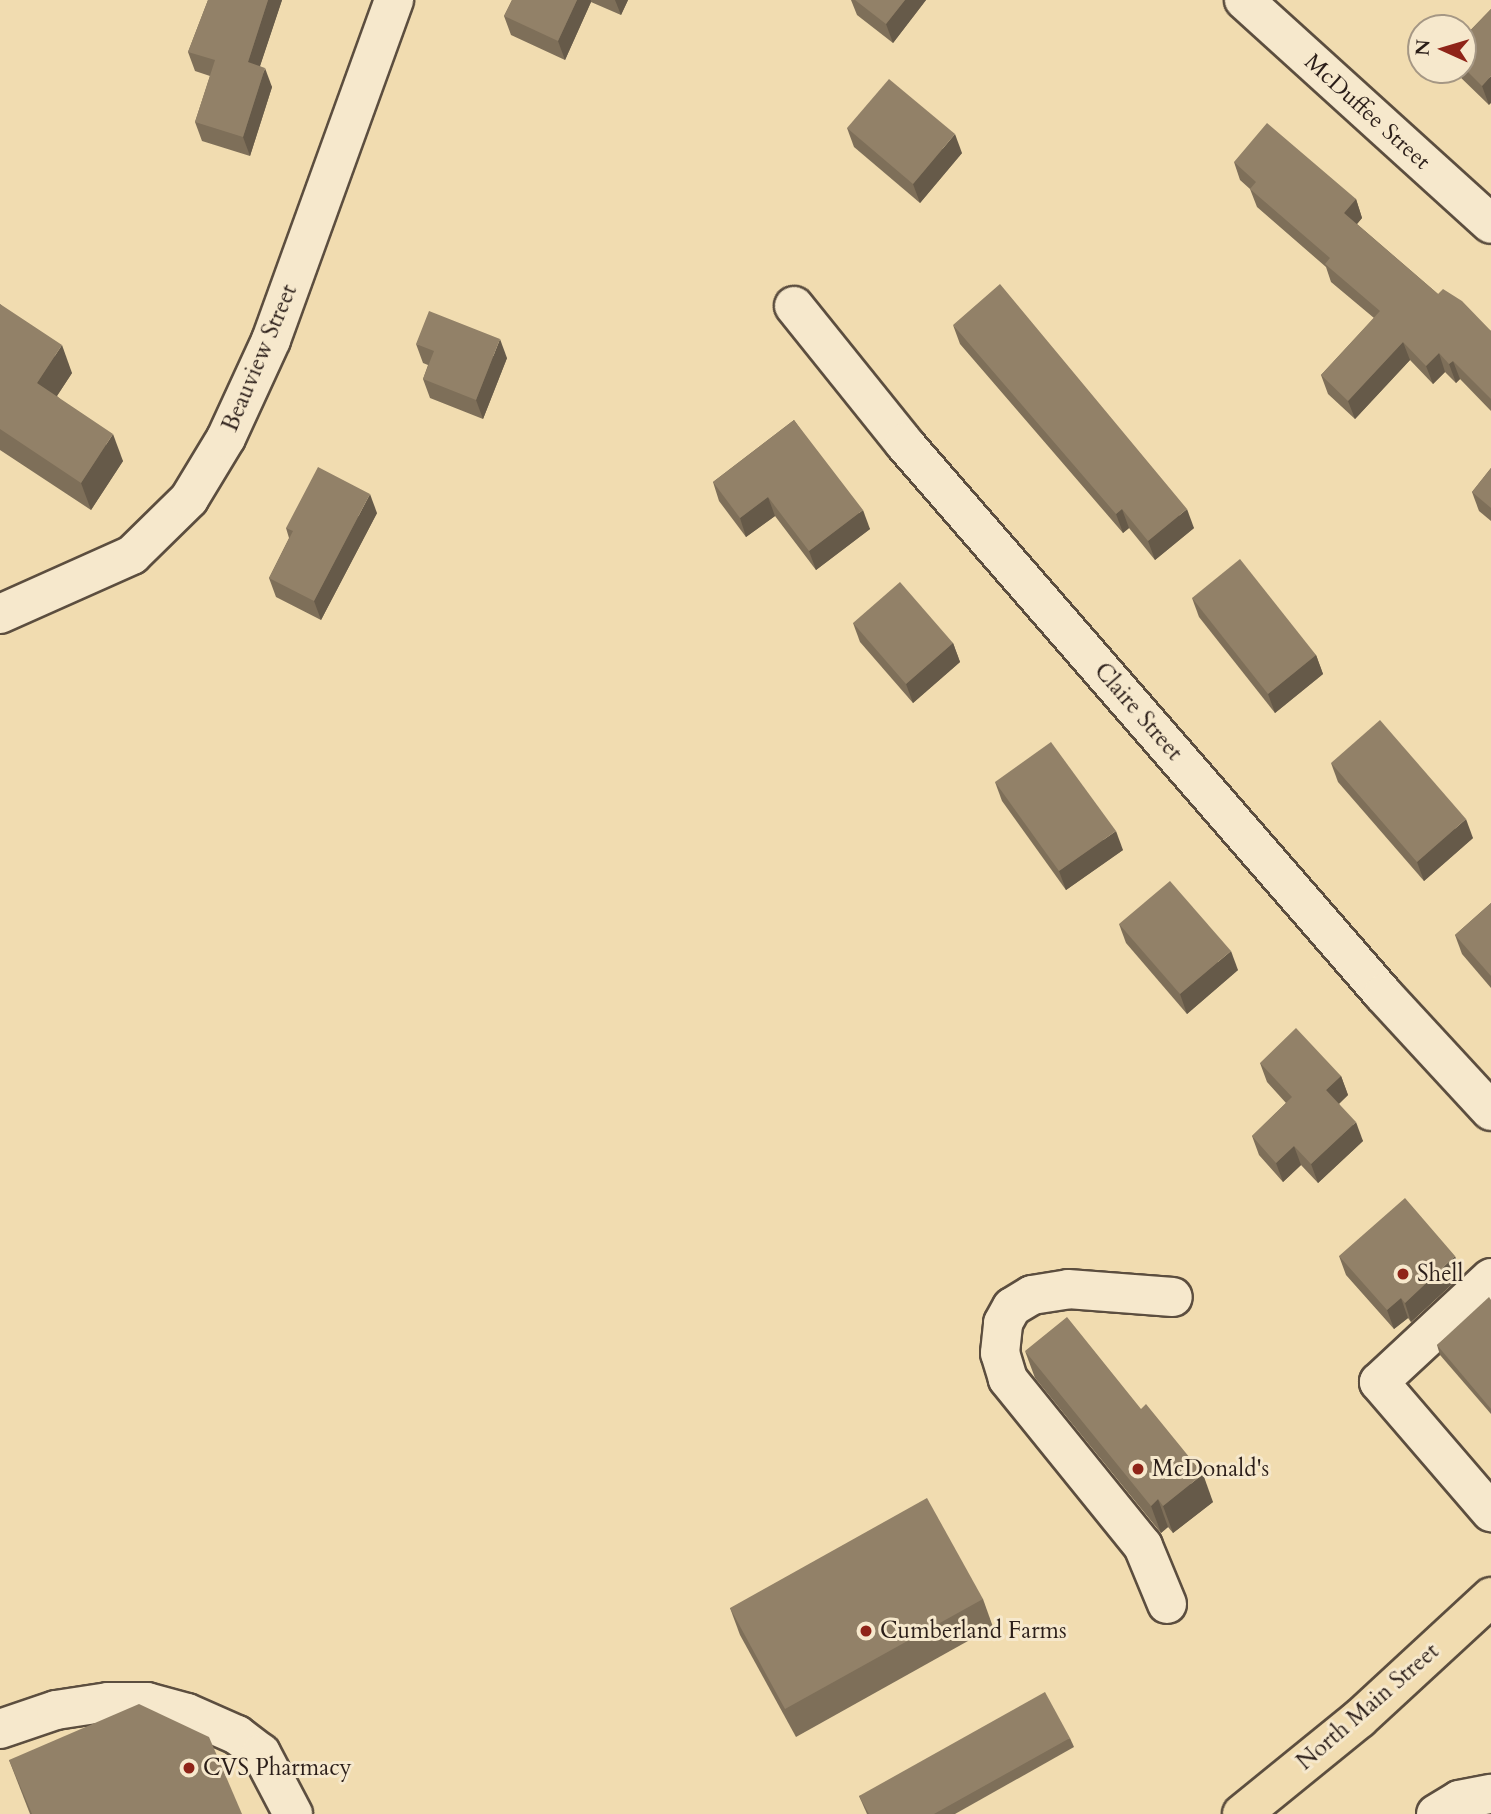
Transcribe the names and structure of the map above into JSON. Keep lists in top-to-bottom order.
{
  "streets": {
    "main road": ["North Main Street"],
    "street": ["McDuffee Street", "Beauview Street", "Claire Street"]
  },
  "places": [
    "Shell",
    "McDonald's",
    "Cumberland Farms",
    "CVS Pharmacy"
  ],
  "north": "left"
}
